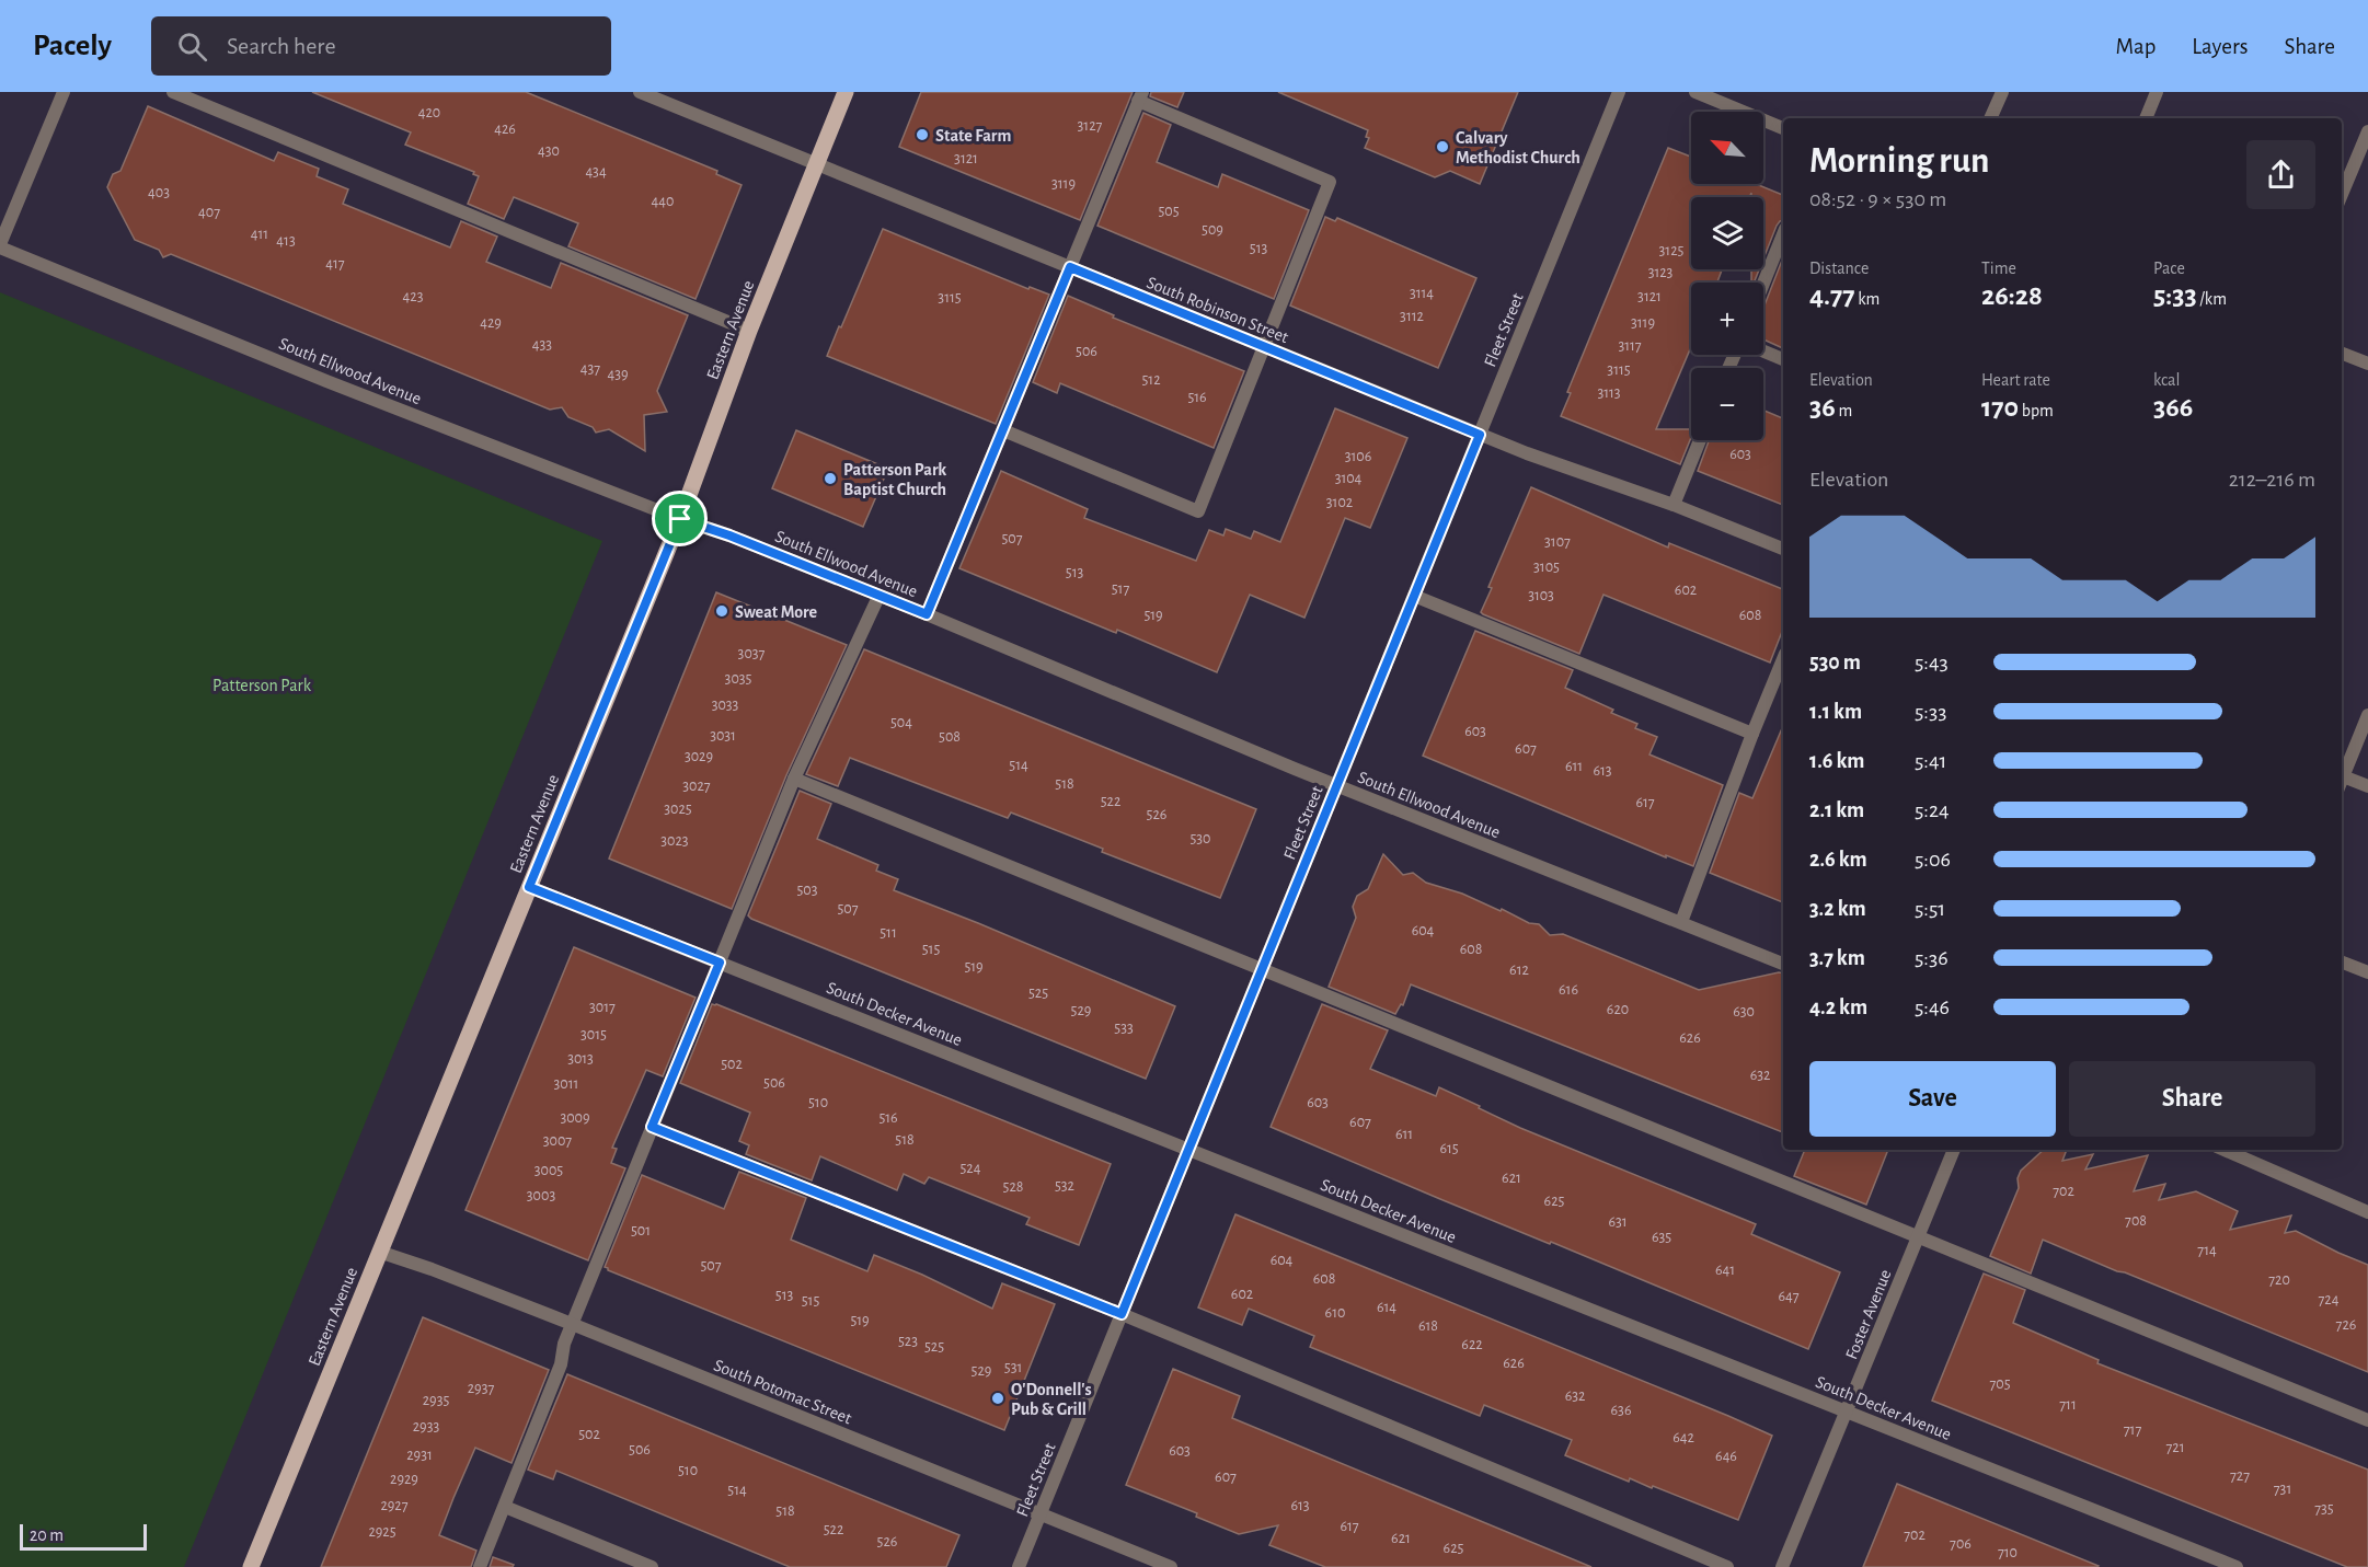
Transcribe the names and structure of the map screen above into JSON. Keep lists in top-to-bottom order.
{
  "streets": {
    "main road": ["Eastern Avenue"],
    "street": [
      "South Robinson Street",
      "Fleet Street",
      "South Ellwood Avenue",
      "South Decker Avenue",
      "Foster Avenue",
      "South Potomac Street"
    ]
  },
  "crossings": [
    ["South Robinson Street", "Eastern Avenue"],
    ["South Robinson Street", "Fleet Street"],
    ["Eastern Avenue", "South Ellwood Avenue"],
    ["Eastern Avenue", "South Decker Avenue"],
    ["Eastern Avenue", "South Potomac Street"],
    ["Fleet Street", "South Ellwood Avenue"],
    ["Fleet Street", "South Decker Avenue"],
    ["Fleet Street", "South Potomac Street"],
    ["South Decker Avenue", "Foster Avenue"]
  ],
  "parks": ["Patterson Park"],
  "places": [
    "State Farm",
    "Calvary Methodist Church",
    "Patterson Park Baptist Church",
    "Sweat More",
    "O'Donnell's Pub & Grill"
  ],
  "house_numbers": [
    "420",
    "3127",
    "426",
    "430",
    "3121",
    "434",
    "3119",
    "403",
    "440",
    "505",
    "407",
    "509",
    "411",
    "413",
    "513",
    "3125",
    "417",
    "3123",
    "3114",
    "423",
    "3121",
    "3115",
    "3112",
    "429",
    "3119",
    "433",
    "3117",
    "506",
    "437",
    "3115",
    "439",
    "512",
    "3113",
    "516",
    "603",
    "3106",
    "3104",
    "3102",
    "507",
    "3107",
    "3105",
    "513",
    "517",
    "602",
    "3103",
    "519",
    "608",
    "3037",
    "3035",
    "3033",
    "504",
    "603",
    "3031",
    "508",
    "607",
    "3029",
    "514",
    "611",
    "613",
    "518",
    "3027",
    "522",
    "617",
    "3025",
    "526",
    "530",
    "3023",
    "503",
    "507",
    "604",
    "511",
    "515",
    "608",
    "519",
    "612",
    "616",
    "525",
    "3017",
    "620",
    "529",
    "630",
    "533",
    "3015",
    "626",
    "3013",
    "502",
    "632",
    "506",
    "3011",
    "510",
    "603",
    "3009",
    "516",
    "607",
    "611",
    "518",
    "3007",
    "615",
    "524",
    "3005",
    "621",
    "532",
    "528",
    "702",
    "3003",
    "625",
    "708",
    "631",
    "501",
    "635",
    "714",
    "604",
    "507",
    "641",
    "608",
    "720",
    "602",
    "513",
    "647",
    "724",
    "515",
    "614",
    "610",
    "519",
    "726",
    "618",
    "523",
    "622",
    "525",
    "626",
    "531",
    "529",
    "705",
    "2937",
    "632",
    "2935",
    "711",
    "636",
    "2933",
    "717",
    "502",
    "642",
    "721",
    "506",
    "603",
    "2931",
    "646",
    "510",
    "727",
    "607",
    "2929",
    "731",
    "514",
    "2927",
    "613",
    "735",
    "518",
    "617",
    "522",
    "2925",
    "702",
    "621",
    "526",
    "706",
    "625",
    "710"
  ],
  "scale_bar": "20 m",
  "north": "top left",
  "page": {
    "header": "Pacely",
    "search": "Search here",
    "nav": ["Map", "Layers", "Share"],
    "map_buttons": ["+", "−"],
    "heading": ["Morning run", "08:52 · 9 × 530 m"],
    "stats": [
      ["Distance", "4.77 km"],
      ["Time", "26:28"],
      ["Pace", "5:33 /km"],
      ["Elevation", "36 m"],
      ["Heart rate", "170 bpm"],
      ["kcal", "366"]
    ],
    "chart": ["Elevation", "212–216 m"],
    "list": [
      {
        "name": "530 m",
        "note": "5:43"
      },
      {
        "name": "1.1 km",
        "note": "5:33"
      },
      {
        "name": "1.6 km",
        "note": "5:41"
      },
      {
        "name": "2.1 km",
        "note": "5:24"
      },
      {
        "name": "2.6 km",
        "note": "5:06"
      },
      {
        "name": "3.2 km",
        "note": "5:51"
      },
      {
        "name": "3.7 km",
        "note": "5:36"
      },
      {
        "name": "4.2 km",
        "note": "5:46"
      }
    ],
    "buttons": ["Save", "Share"],
    "scale": "20 m"
  }
}
